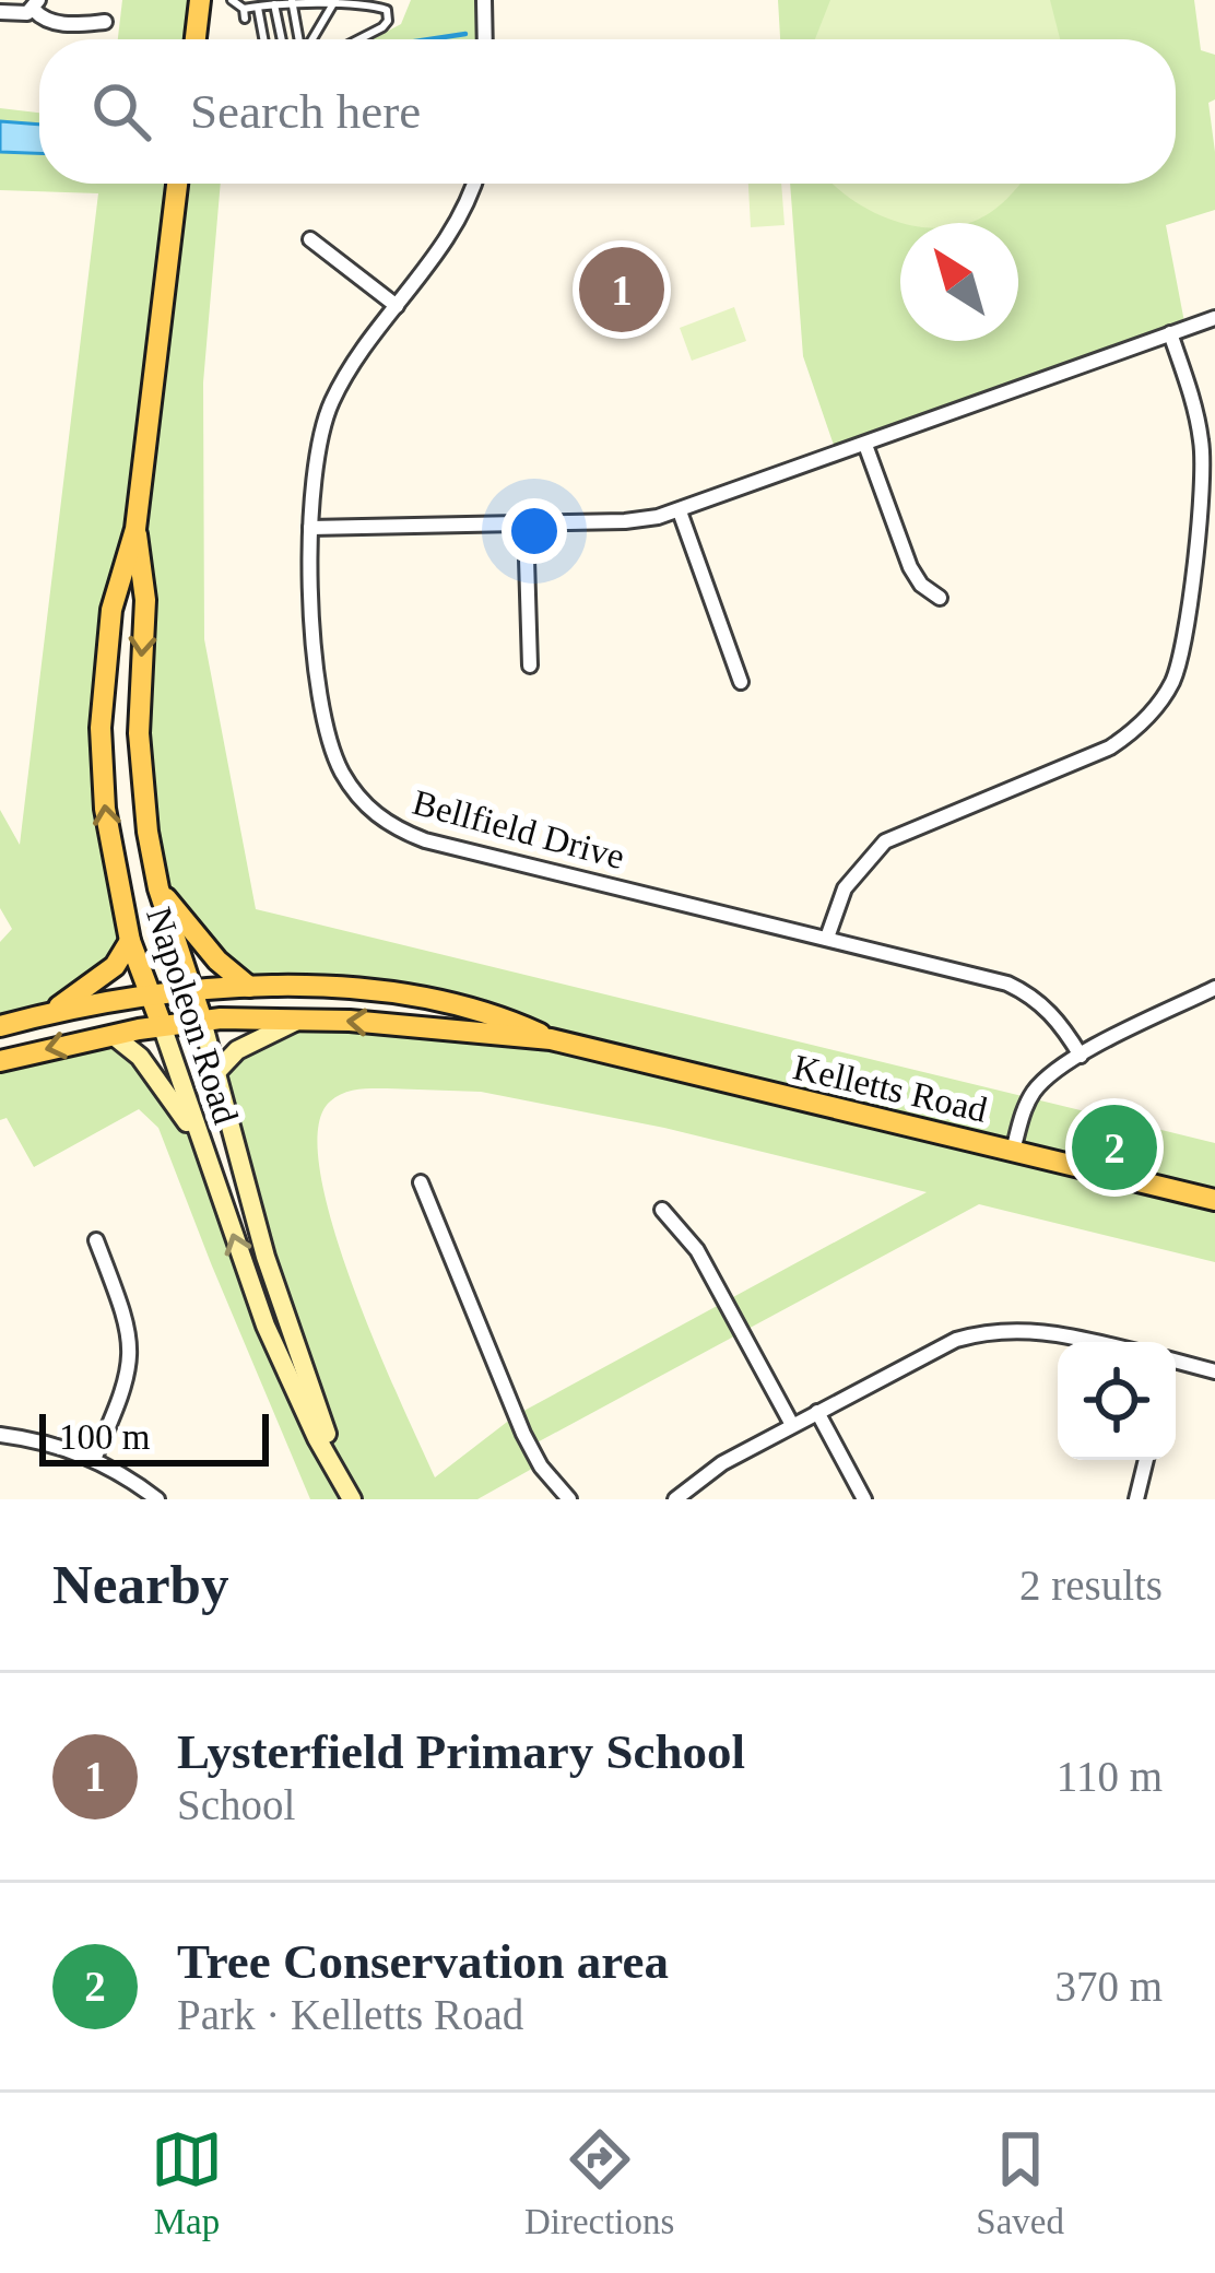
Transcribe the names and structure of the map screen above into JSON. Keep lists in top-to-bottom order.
{
  "streets": {
    "main road": ["Napoleon Road", "Kelletts Road"],
    "street": ["Bellfield Drive"]
  },
  "crossings": [
    ["Napoleon Road", "Kelletts Road"]
  ],
  "scale_bar": "100 m",
  "north": "top left",
  "page": {
    "search": "Search here",
    "pins": ["1", "2"],
    "scale": "100 m",
    "heading": ["Nearby", "2 results"],
    "list": [
      {
        "mark": "1",
        "name": "Lysterfield Primary School",
        "note": "School",
        "value": "110 m"
      },
      {
        "mark": "2",
        "name": "Tree Conservation area",
        "note": "Park · Kelletts Road",
        "value": "370 m"
      }
    ],
    "nav": ["Map", "Directions", "Saved"]
  }
}
